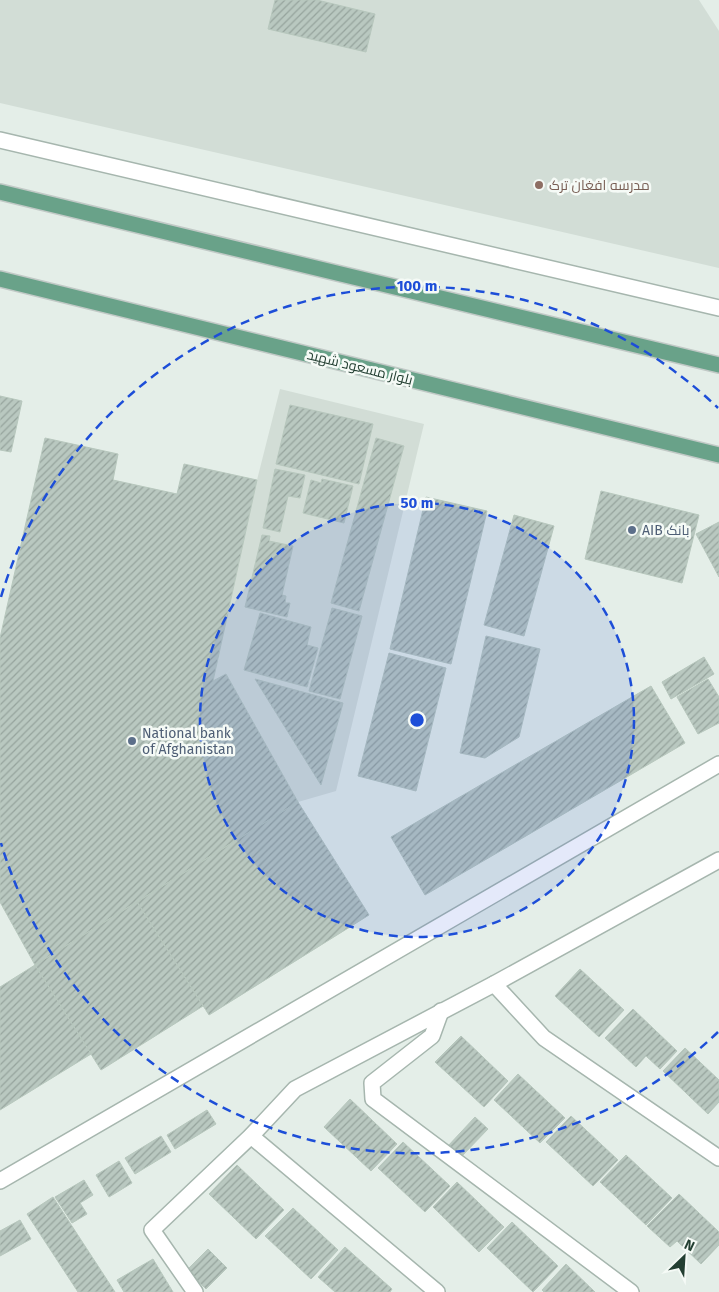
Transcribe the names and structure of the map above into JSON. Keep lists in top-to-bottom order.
{
  "streets": {
    "main road": ["بلوار مسعود شهید"]
  },
  "places": ["مدرسه افغان ترک", "AIB بانک", "National bank of Afghanistan"],
  "north": "top right",
  "rings": ["100 m", "50 m"]
}
